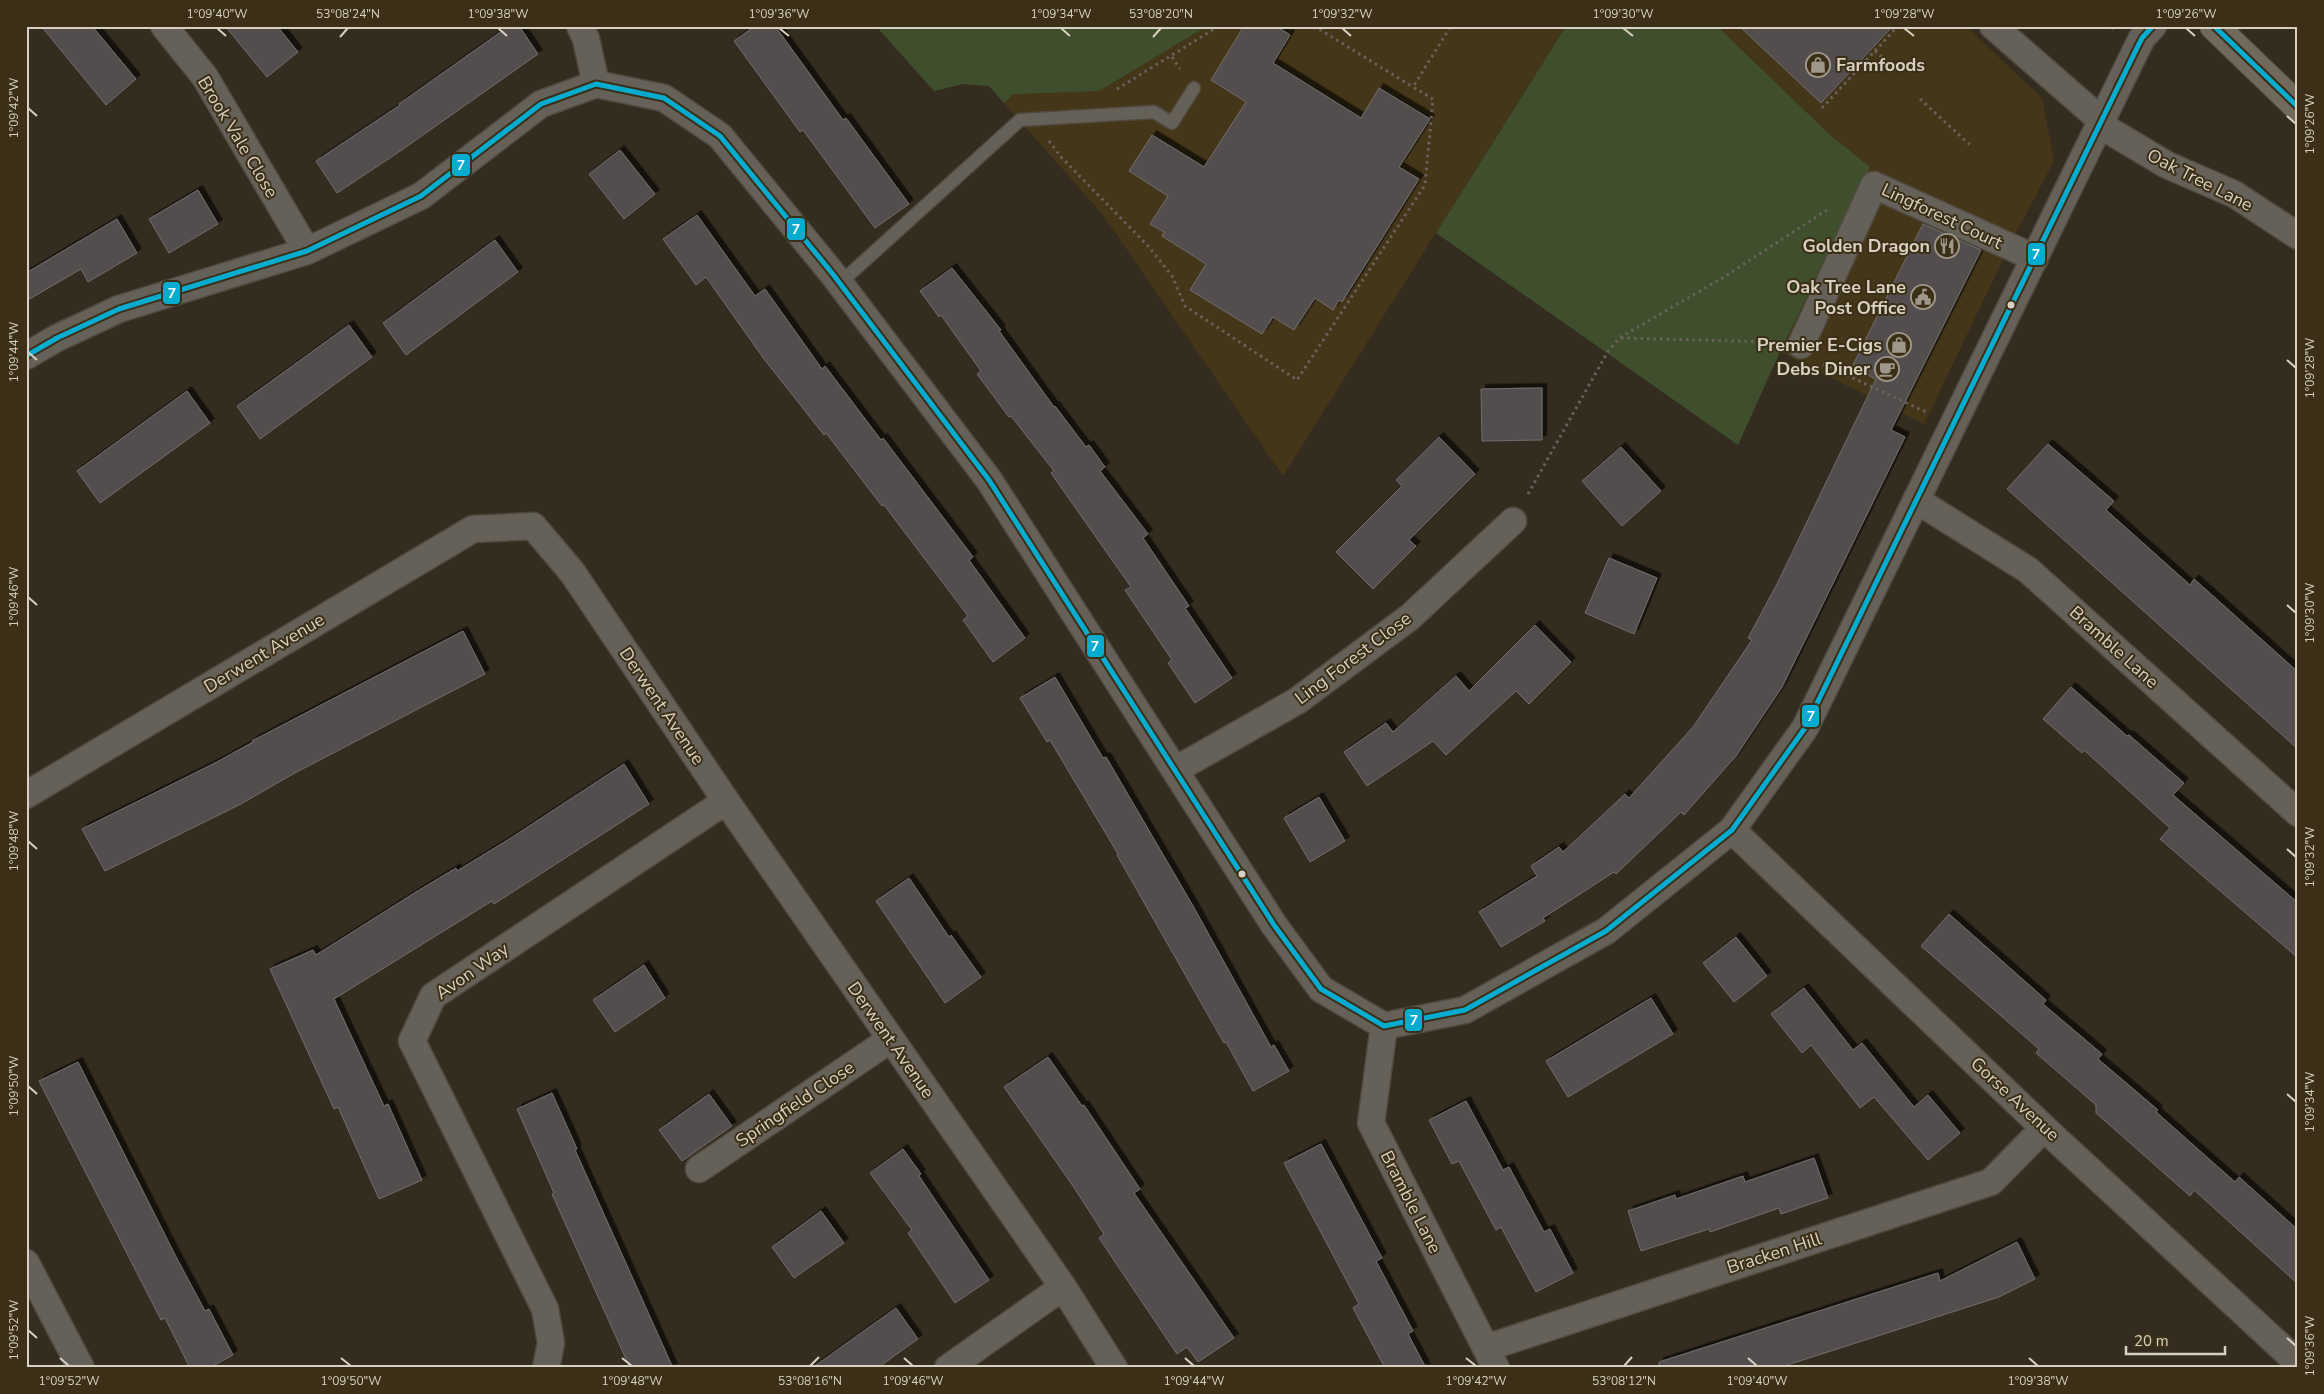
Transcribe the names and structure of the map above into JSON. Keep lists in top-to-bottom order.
{
  "streets": {
    "street": [
      "Brook Vale Close",
      "Oak Tree Lane",
      "Lingforest Court",
      "Bramble Lane",
      "Derwent Avenue",
      "Ling Forest Close",
      "Avon Way",
      "Gorse Avenue",
      "Springfield Close",
      "Bracken Hill"
    ]
  },
  "crossings": [
    ["Bramble Lane", "Bracken Hill"],
    ["Derwent Avenue", "Avon Way"],
    ["Derwent Avenue", "Springfield Close"],
    ["Gorse Avenue", "Bracken Hill"]
  ],
  "places": {
    "shop": ["Farmfoods", "Premier E-Cigs"],
    "restaurant": ["Golden Dragon"],
    "public building": ["Oak Tree Lane Post Office"],
    "cafe": ["Debs Diner"]
  },
  "lines": ["transit line 7"],
  "scale_bar": "20 m",
  "coordinates": [
    "1°09'40\"W",
    "53°08'24\"N",
    "1°09'38\"W",
    "1°09'36\"W",
    "1°09'34\"W",
    "53°08'20\"N",
    "1°09'32\"W",
    "1°09'30\"W",
    "1°09'28\"W",
    "1°09'26\"W",
    "1°09'42\"W",
    "1°09'44\"W",
    "1°09'46\"W",
    "1°09'48\"W",
    "1°09'50\"W",
    "1°09'52\"W",
    "53°08'16\"N",
    "53°08'12\"N"
  ]
}
